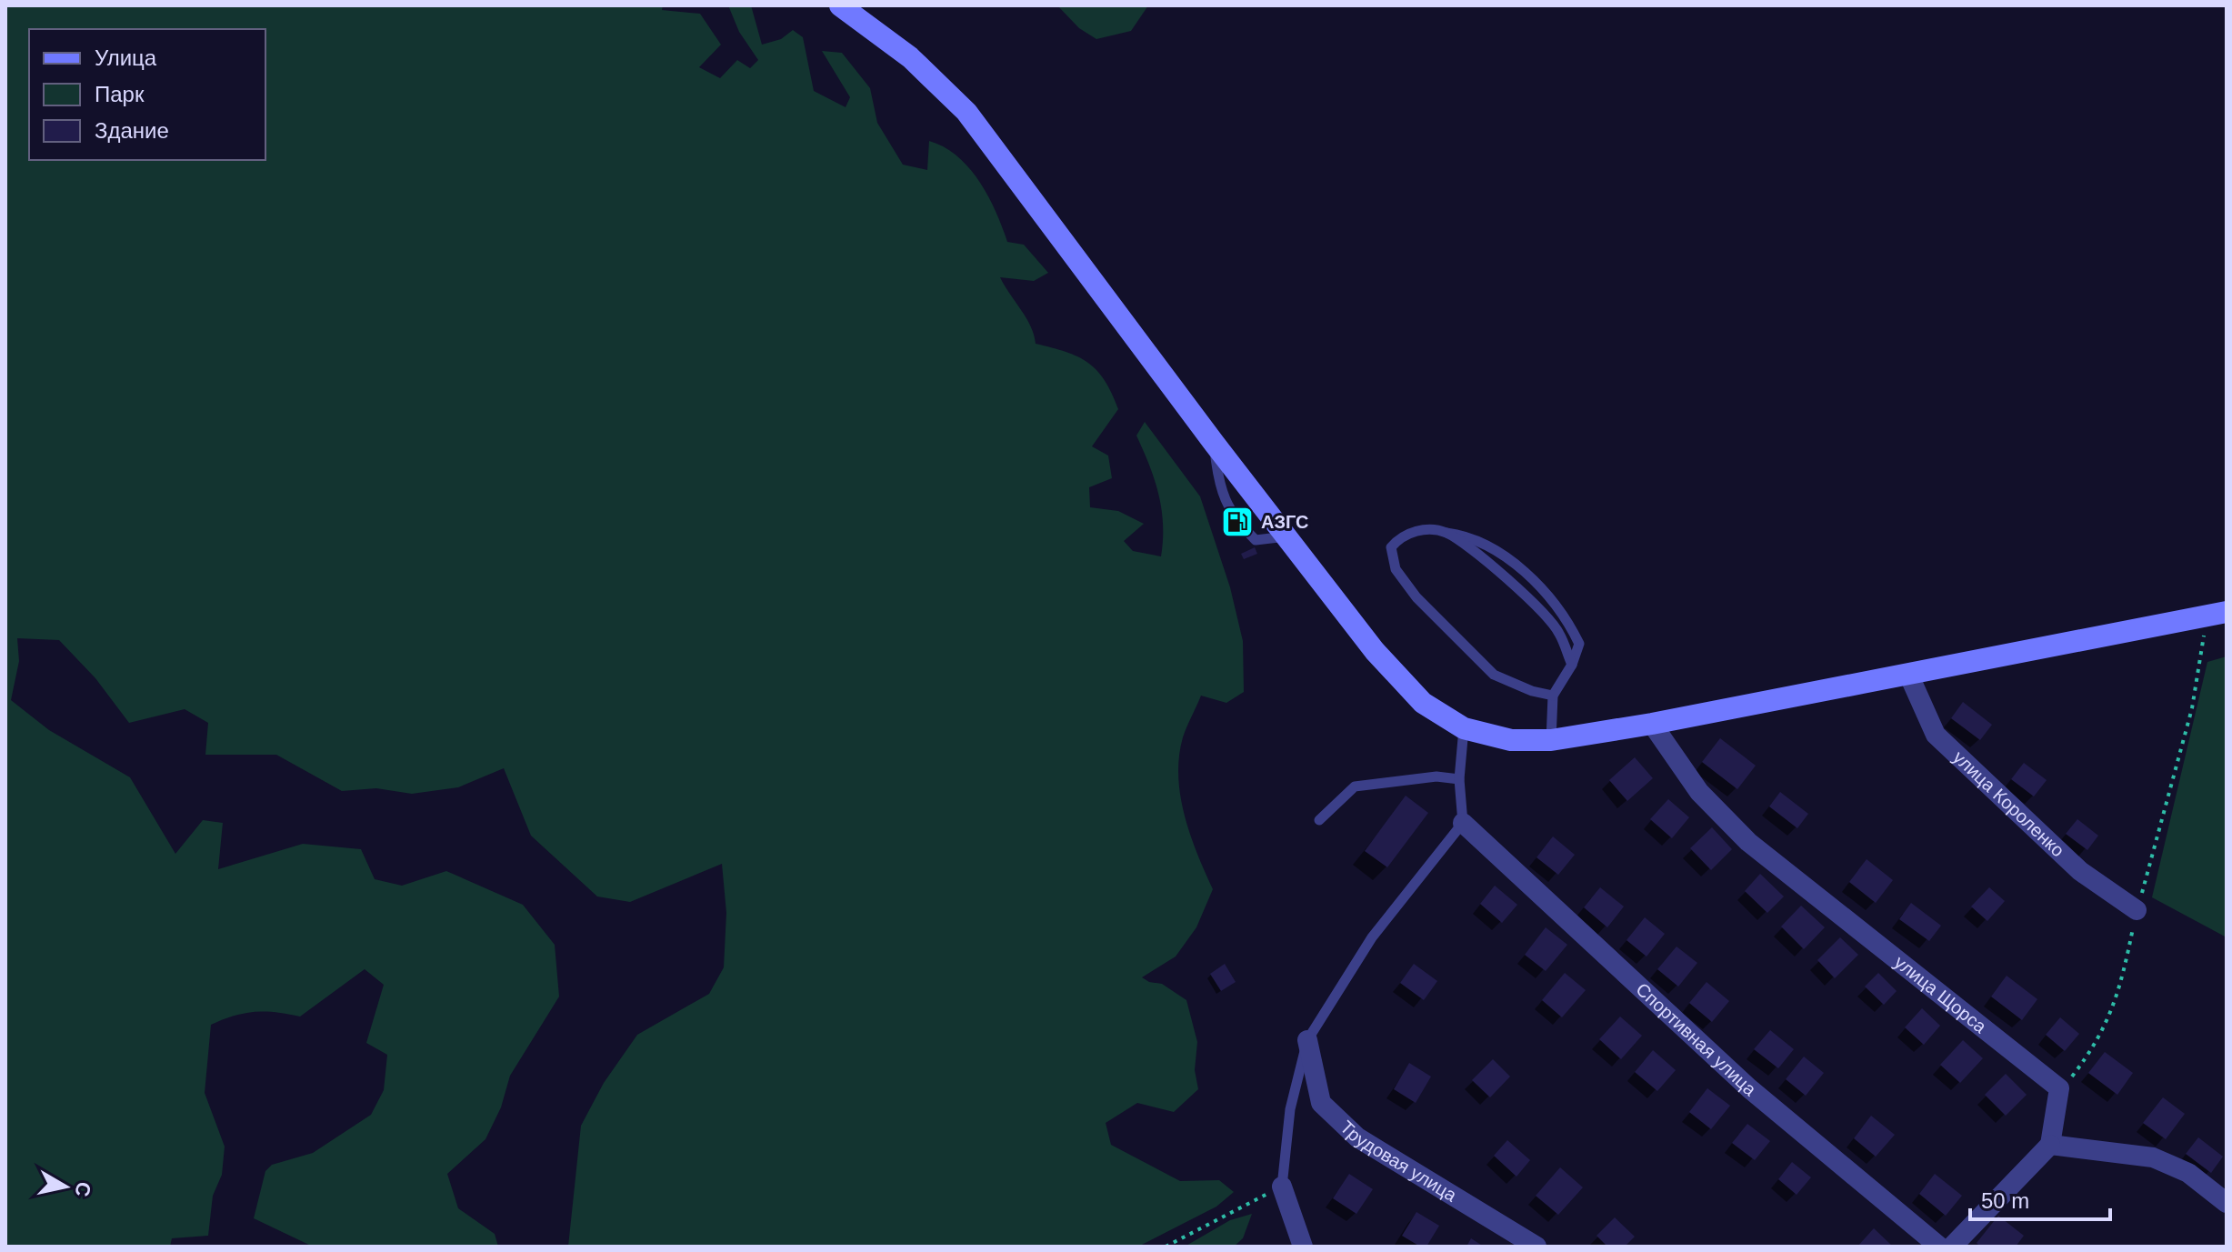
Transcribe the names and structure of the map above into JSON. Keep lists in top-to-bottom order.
{
  "streets": {
    "street": [
      "улица Короленко",
      "улица Щорса",
      "Спортивная улица",
      "Трудовая улица"
    ]
  },
  "places": {
    "fuel station": ["АЗГС"]
  },
  "legend": ["Улица", "Парк", "Здание"],
  "scale_bar": "50 m",
  "north": "right"
}
